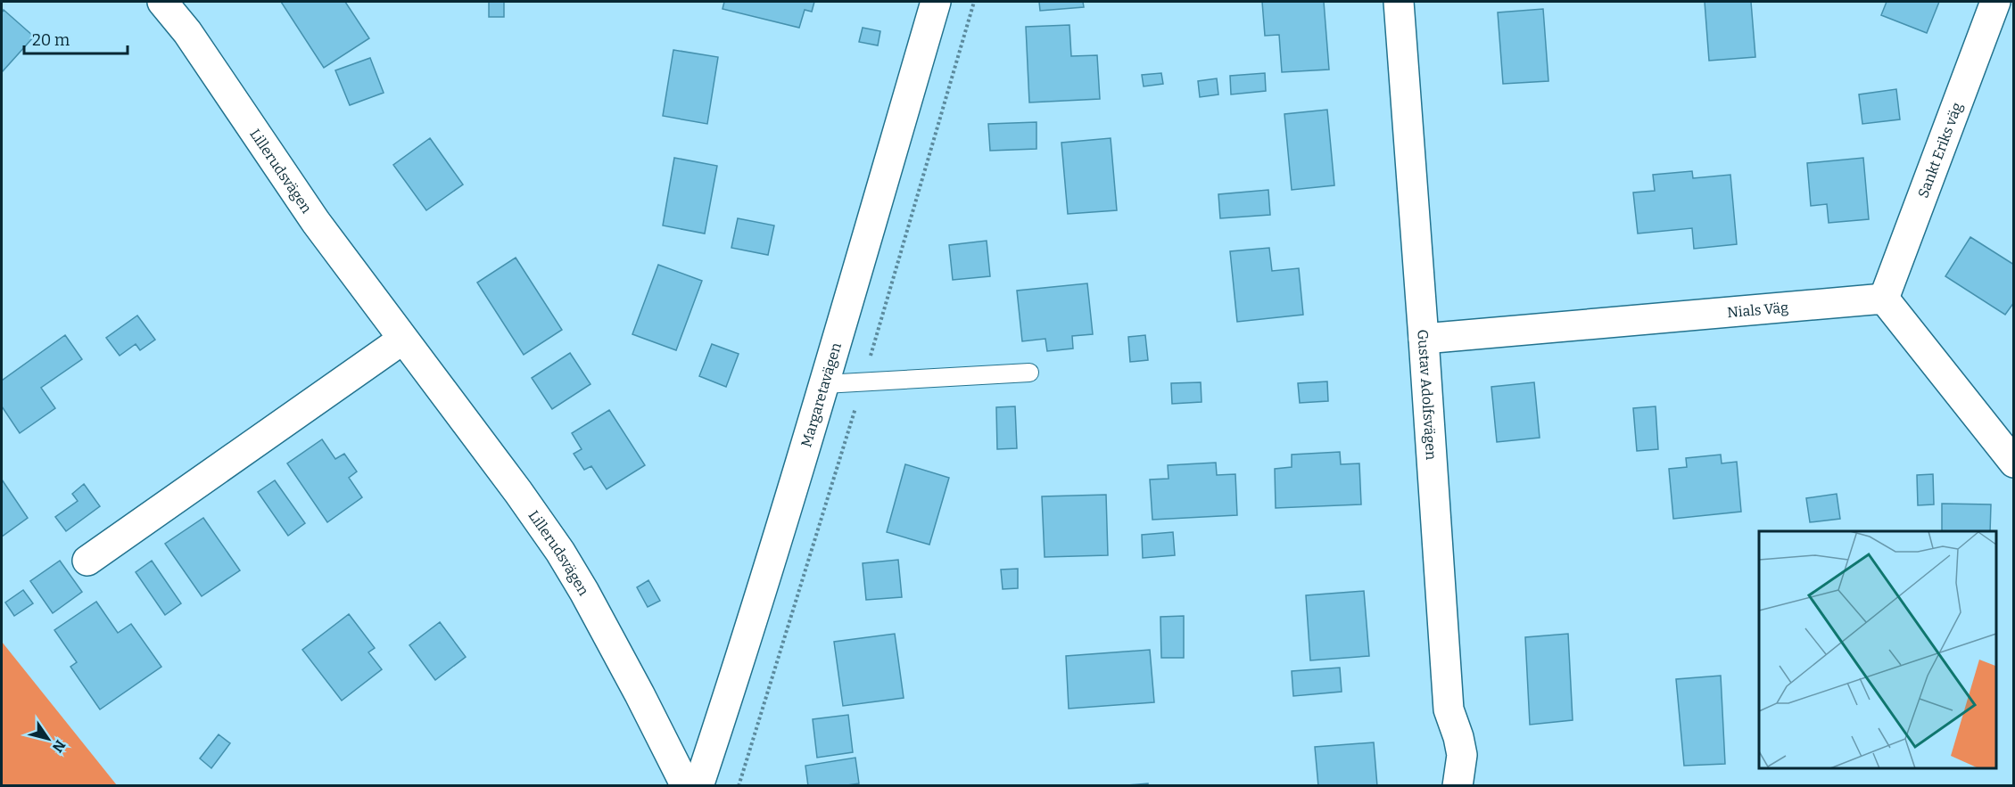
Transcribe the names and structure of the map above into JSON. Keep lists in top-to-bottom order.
{
  "streets": {
    "street": [
      "Sankt Eriks väg",
      "Lillerudsvägen",
      "Nials Väg",
      "Margaretavägen",
      "Gustav Adolfsvägen"
    ]
  },
  "crossings": [
    ["Sankt Eriks väg", "Nials Väg"],
    ["Nials Väg", "Gustav Adolfsvägen"]
  ],
  "scale_bar": "20 m",
  "north": "bottom right"
}
